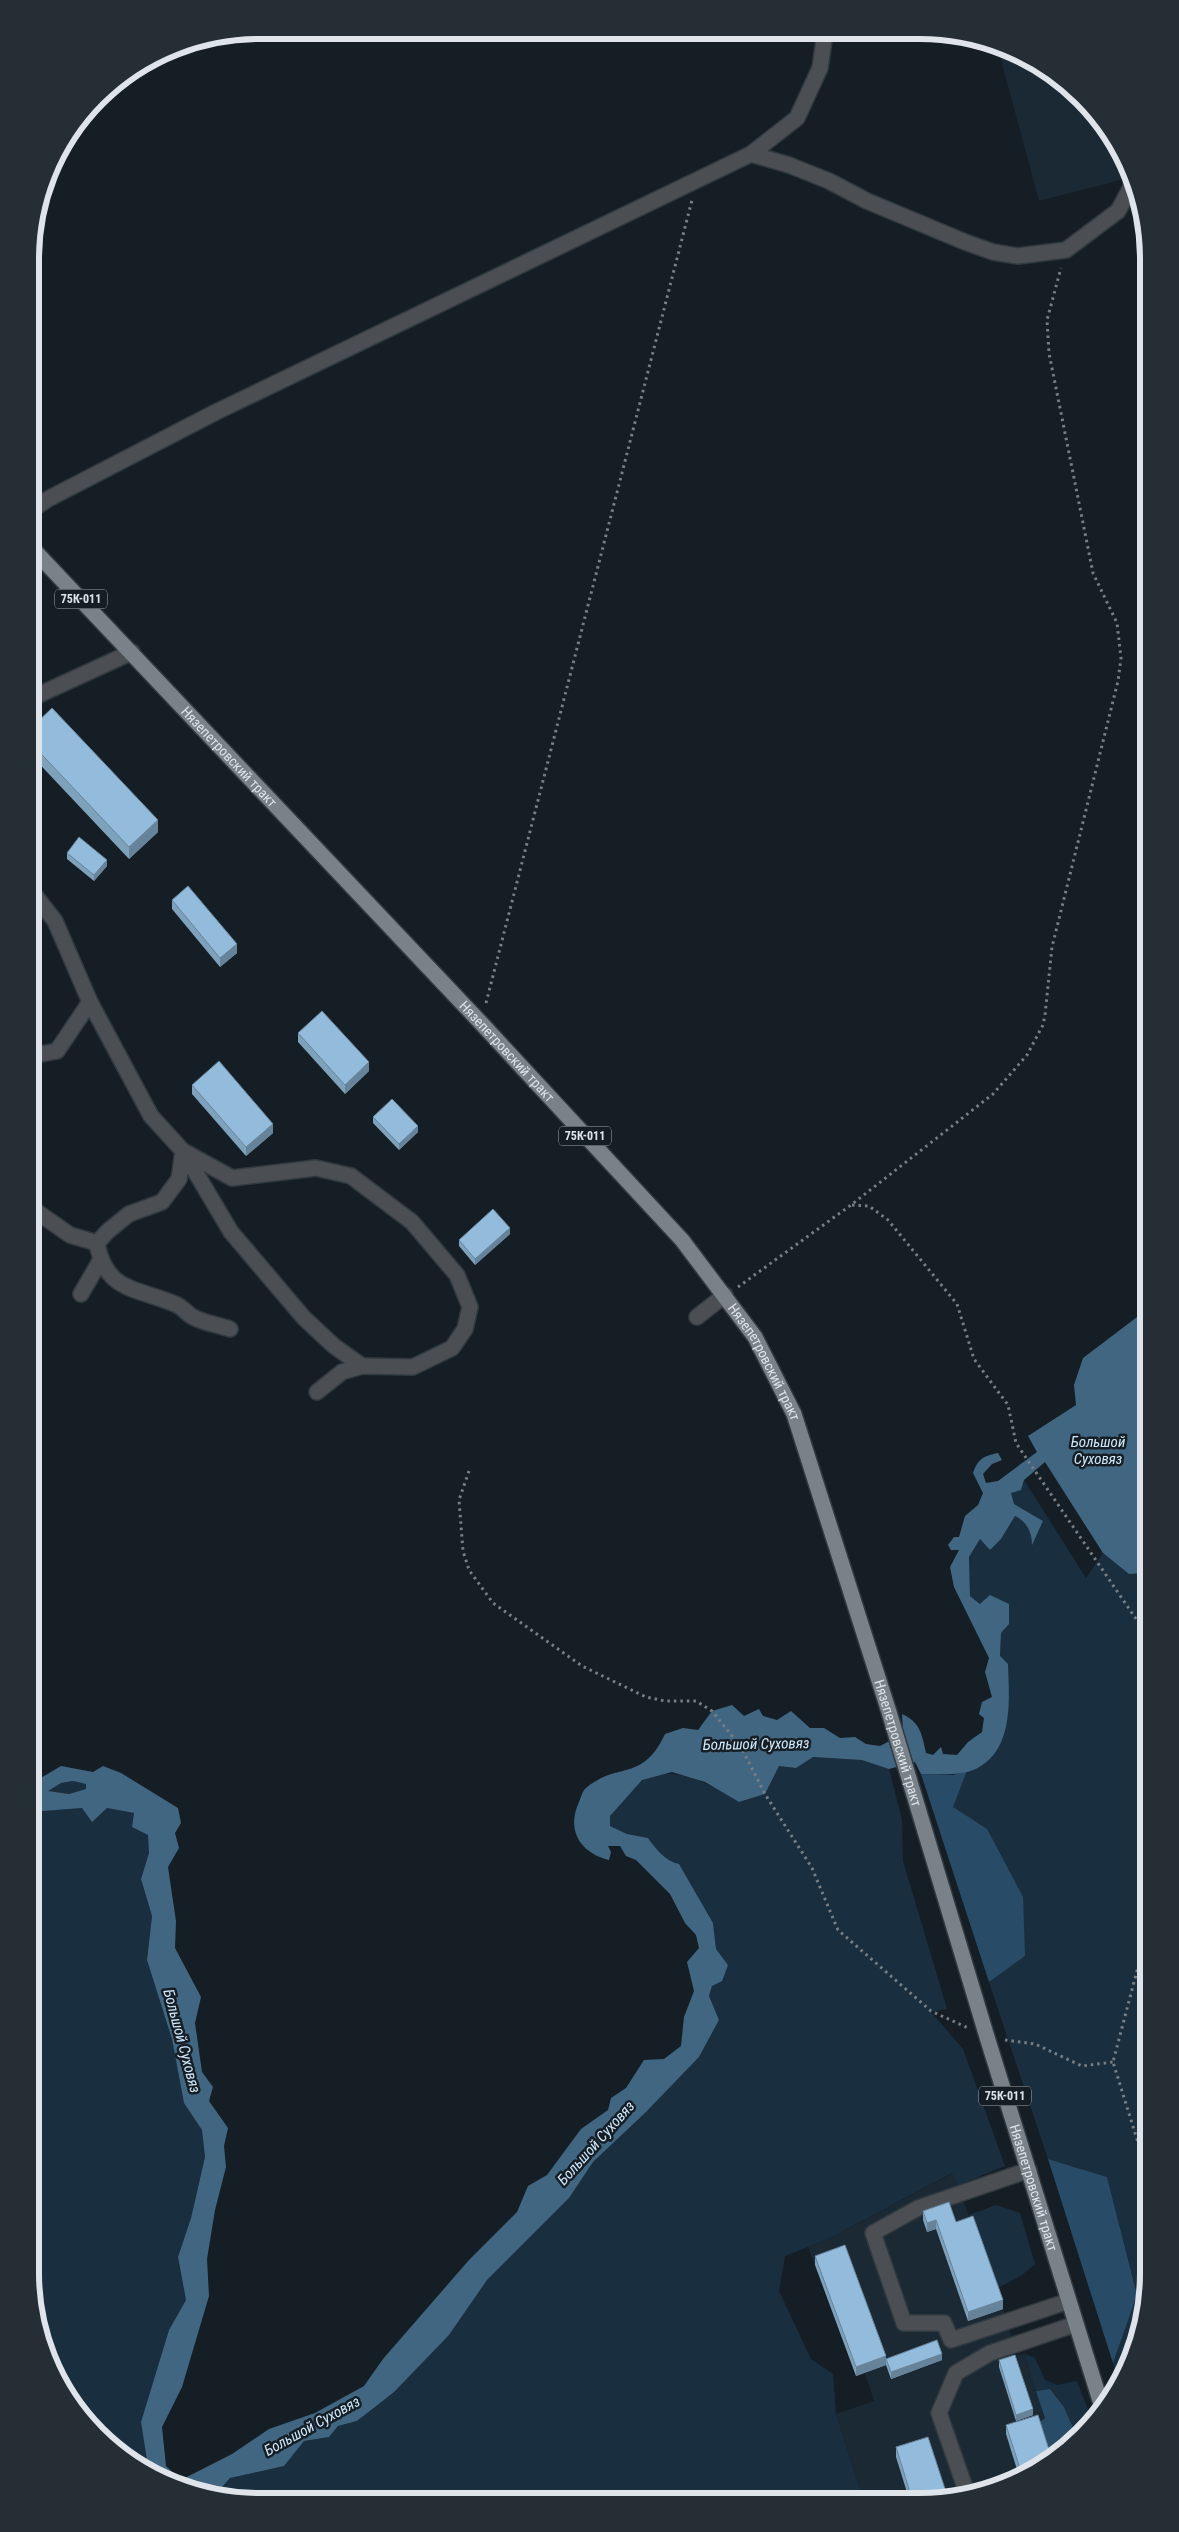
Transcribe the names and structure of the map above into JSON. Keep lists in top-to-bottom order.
{
  "streets": {
    "main road": ["75К-011", "Нязепетровский тракт"]
  },
  "water": ["Большой Суховяз"]
}
